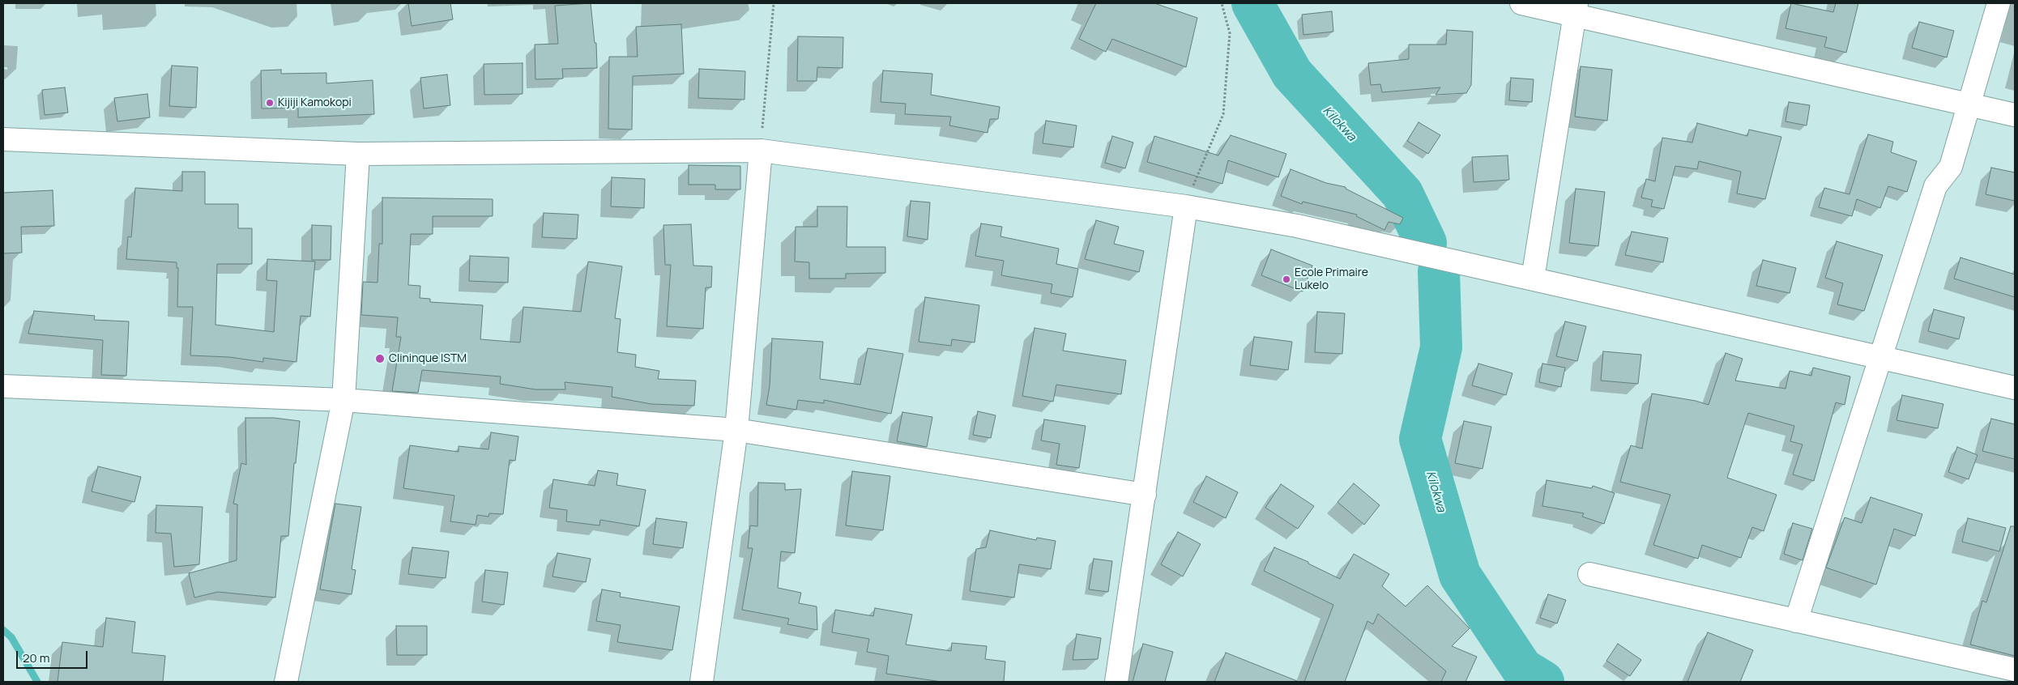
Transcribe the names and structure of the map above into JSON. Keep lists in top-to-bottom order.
{
  "water": ["Kilokwa"],
  "places": ["Kijiji Kamokopi", "Ecole Primaire Lukelo", "Clininque ISTM"],
  "scale_bar": "20 m"
}
